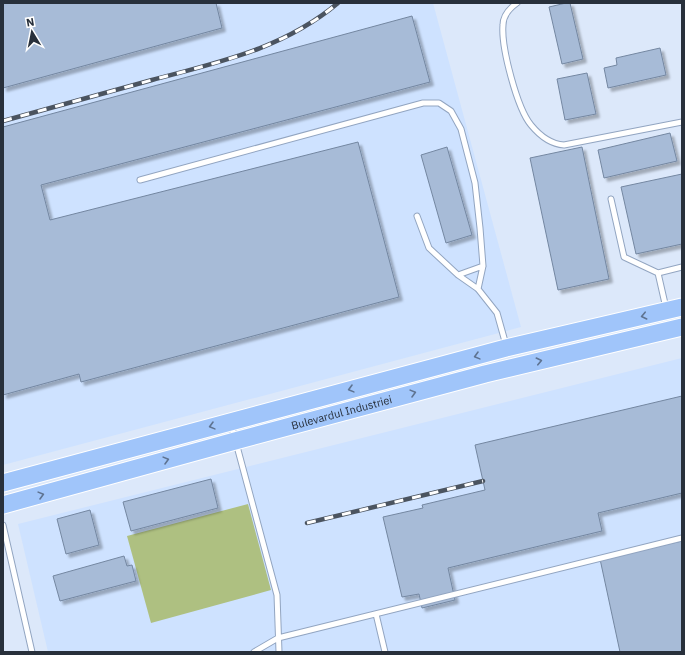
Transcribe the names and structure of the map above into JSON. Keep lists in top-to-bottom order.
{
  "streets": {
    "main road": ["Bulevardul Industriei"]
  },
  "north": "top"
}
